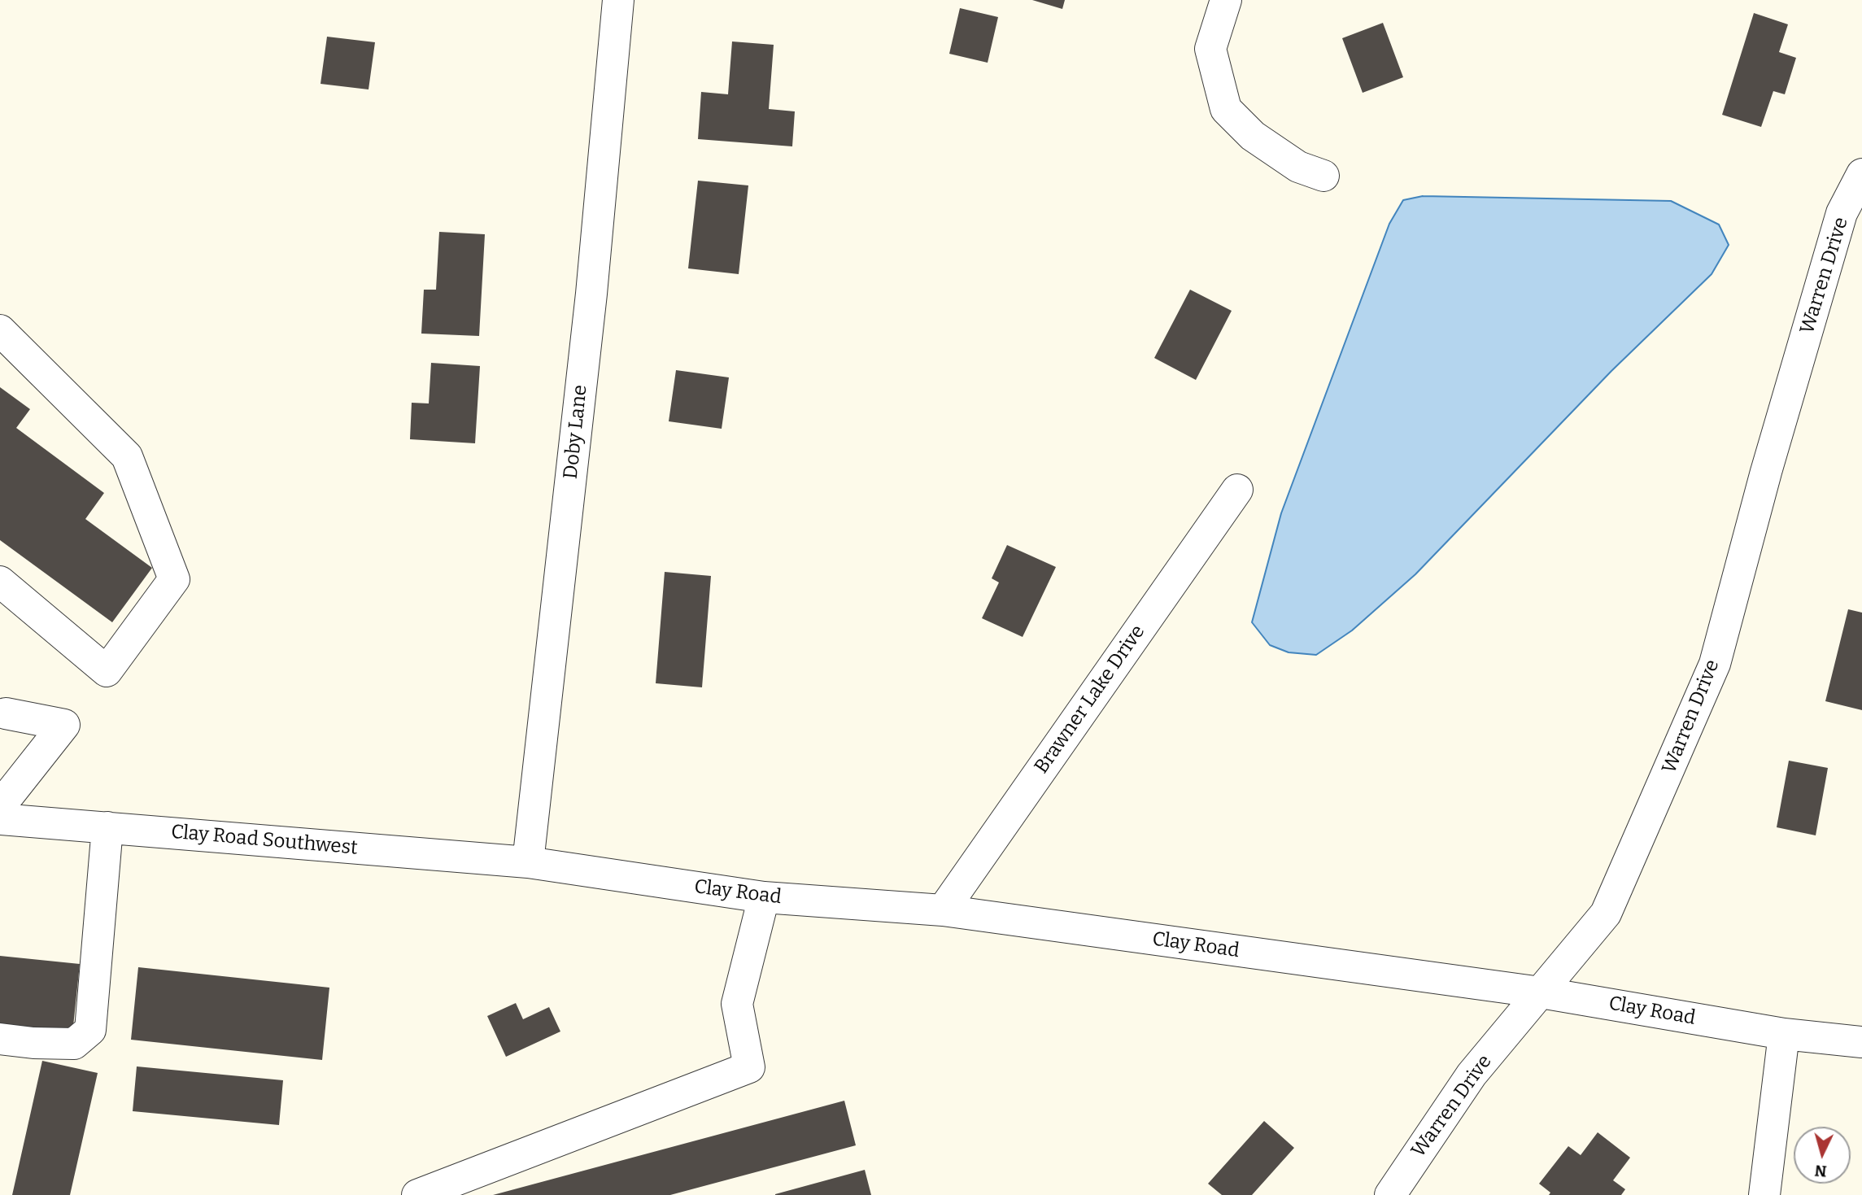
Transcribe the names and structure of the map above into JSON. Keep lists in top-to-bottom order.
{
  "streets": {
    "street": [
      "Warren Drive",
      "Doby Lane",
      "Brawner Lake Drive",
      "Clay Road Southwest",
      "Clay Road"
    ]
  },
  "crossings": [
    ["Warren Drive", "Clay Road"],
    ["Doby Lane", "Clay Road Southwest"],
    ["Doby Lane", "Clay Road"],
    ["Brawner Lake Drive", "Clay Road"],
    ["Clay Road Southwest", "Clay Road"]
  ],
  "north": "bottom"
}
